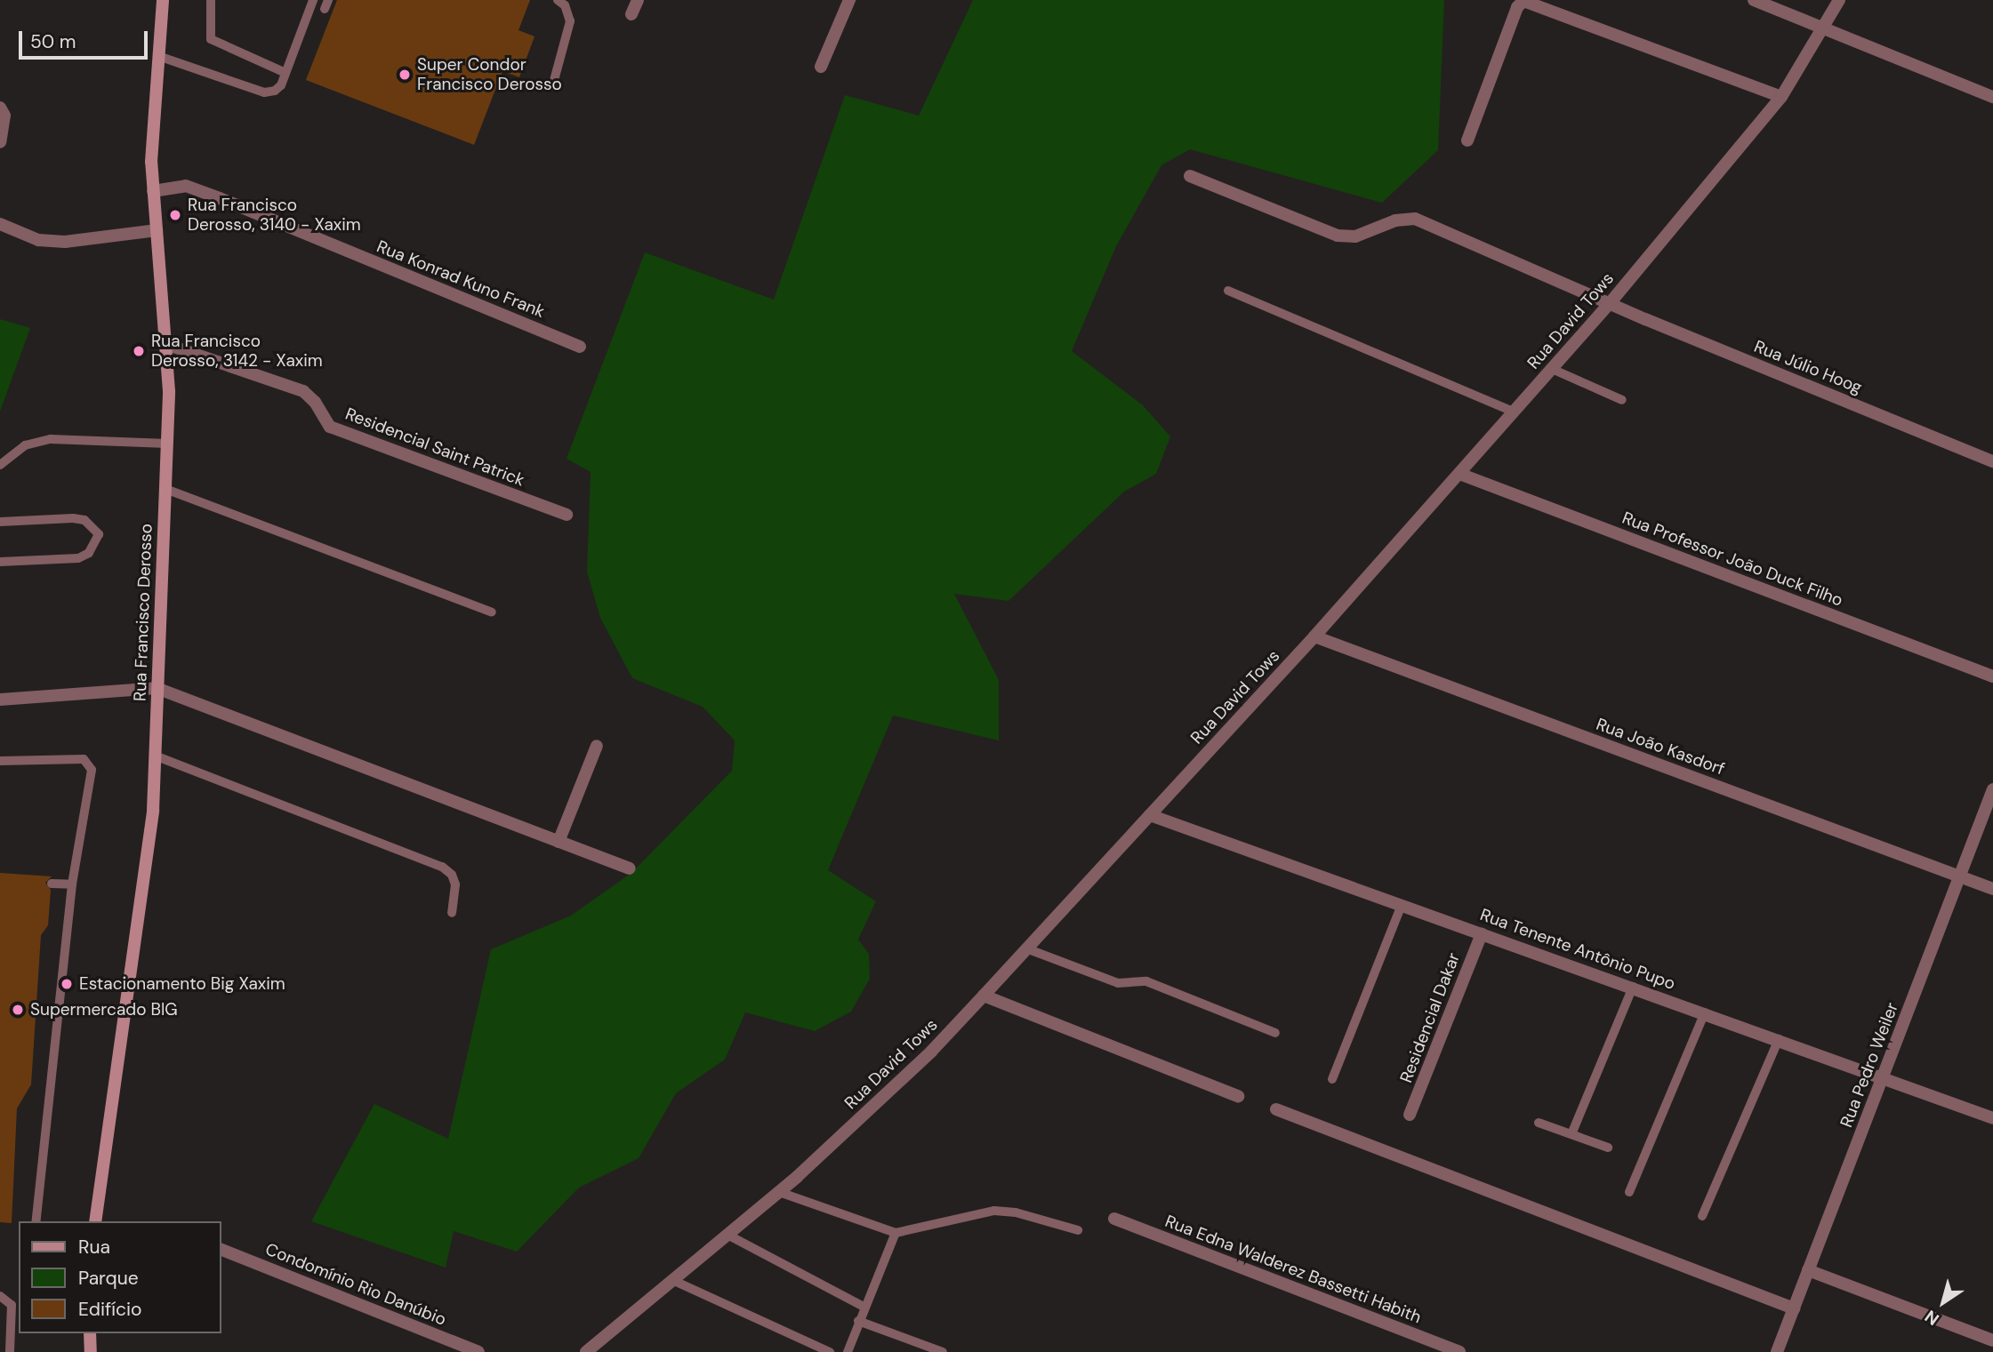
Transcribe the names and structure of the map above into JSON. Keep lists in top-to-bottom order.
{
  "streets": {
    "main road": ["Rua Francisco Derosso"],
    "street": [
      "Rua Konrad Kuno Frank",
      "Rua David Tows",
      "Rua Júlio Hoog",
      "Residencial Saint Patrick",
      "Rua Professor João Duck Filho",
      "Rua João Kasdorf",
      "Rua Tenente Antônio Pupo",
      "Residencial Dakar",
      "Rua Pedro Weiler",
      "Rua Edna Walderez Bassetti Habith",
      "Condomínio Rio Danúbio"
    ]
  },
  "crossings": [
    ["Rua Konrad Kuno Frank", "Rua Francisco Derosso"],
    ["Rua David Tows", "Rua Júlio Hoog"],
    ["Rua David Tows", "Rua Professor João Duck Filho"],
    ["Rua David Tows", "Rua João Kasdorf"],
    ["Rua David Tows", "Rua Tenente Antônio Pupo"],
    ["Residencial Saint Patrick", "Rua Francisco Derosso"],
    ["Rua João Kasdorf", "Rua Pedro Weiler"],
    ["Rua Tenente Antônio Pupo", "Residencial Dakar"],
    ["Rua Tenente Antônio Pupo", "Rua Pedro Weiler"]
  ],
  "places": [
    "Super Condor Francisco Derosso",
    "Rua Francisco Derosso, 3140 - Xaxim",
    "Rua Francisco Derosso, 3142 - Xaxim",
    "Estacionamento Big Xaxim",
    "Supermercado BIG"
  ],
  "legend": ["Rua", "Parque", "Edifício"],
  "scale_bar": "50 m",
  "north": "bottom left"
}
